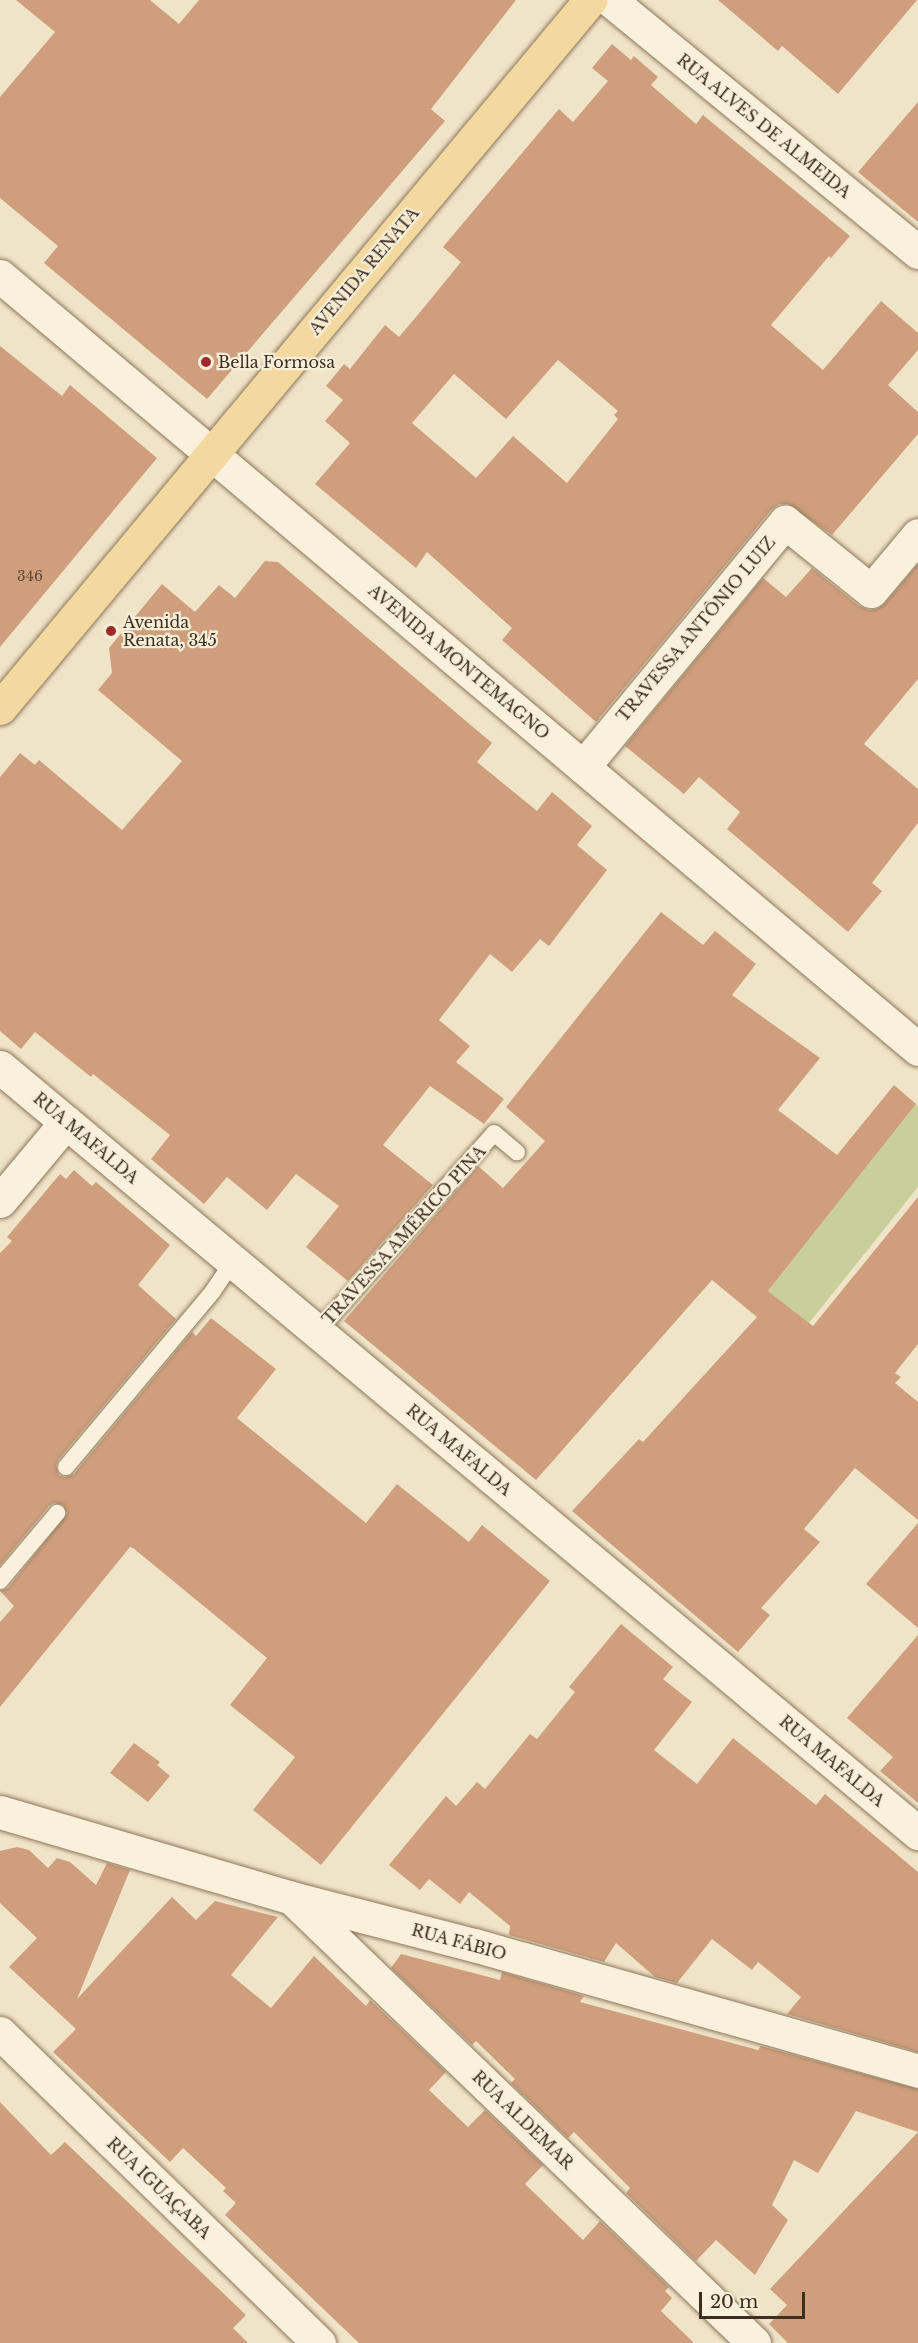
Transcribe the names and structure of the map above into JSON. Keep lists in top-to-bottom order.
{
  "streets": {
    "main road": ["AVENIDA RENATA"],
    "street": [
      "RUA ALVES DE ALMEIDA",
      "TRAVESSA ANTÔNIO LUIZ",
      "AVENIDA MONTEMAGNO",
      "RUA MAFALDA",
      "RUA FÁBIO",
      "RUA ALDEMAR",
      "RUA IGUAÇABA"
    ],
    "lane": ["TRAVESSA AMÉRICO PINA"]
  },
  "crossings": [
    ["AVENIDA RENATA", "AVENIDA MONTEMAGNO"],
    ["TRAVESSA ANTÔNIO LUIZ", "AVENIDA MONTEMAGNO"],
    ["RUA MAFALDA", "TRAVESSA AMÉRICO PINA"],
    ["RUA FÁBIO", "RUA ALDEMAR"]
  ],
  "places": ["Bella Formosa", "Avenida Renata, 345"],
  "house_numbers": ["346"],
  "scale_bar": "20 m"
}
